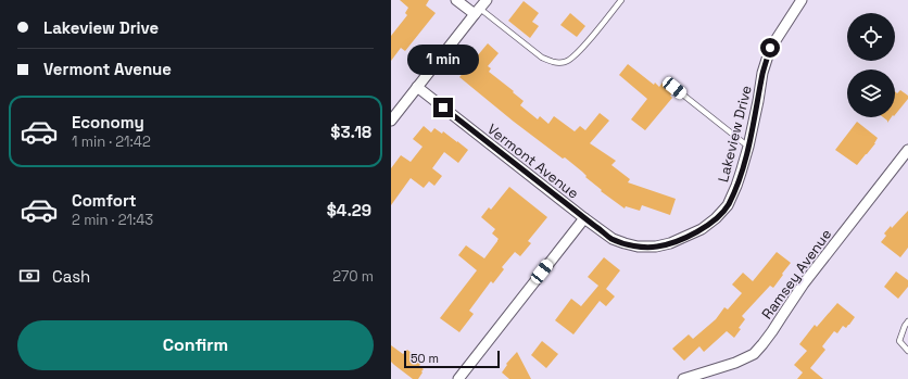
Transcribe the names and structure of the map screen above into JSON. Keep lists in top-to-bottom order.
{
  "streets": {
    "street": ["Lakeview Drive", "Vermont Avenue", "Ramsey Avenue"]
  },
  "crossings": [
    ["Lakeview Drive", "Vermont Avenue"]
  ],
  "scale_bar": "50 m",
  "page": {
    "banner": ["Lakeview Drive", "Vermont Avenue"],
    "bubble": "1 min",
    "list": [
      {
        "name": "Economy",
        "note": "1 min · 21:42",
        "value": "$3.18"
      },
      {
        "name": "Comfort",
        "note": "2 min · 21:43",
        "value": "$4.29"
      }
    ],
    "pay": ["Cash", "270 m"],
    "buttons": "Confirm",
    "scale": "50 m"
  }
}
